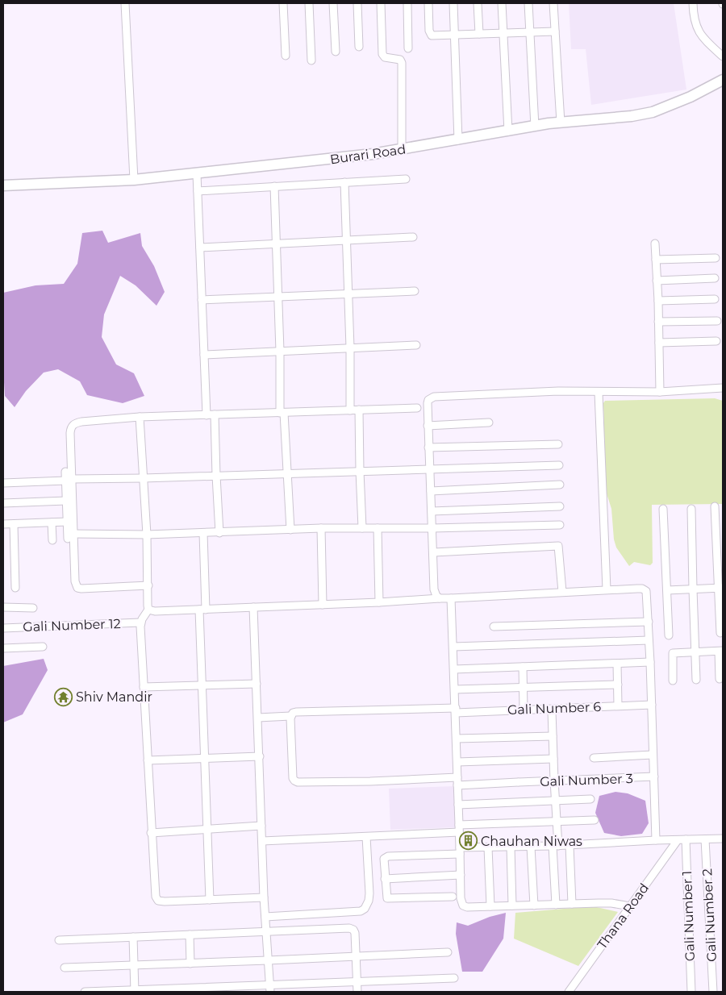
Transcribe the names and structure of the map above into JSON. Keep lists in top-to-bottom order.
{
  "streets": {
    "main road": ["Burari Road"],
    "street": [
      "Gali Number 12",
      "Gali Number 6",
      "Gali Number 3",
      "Gali Number 2",
      "Thana Road",
      "Gali Number 1"
    ]
  },
  "crossings": [
    ["Gali Number 6", "Gali Number 3"],
    ["Thana Road", "Gali Number 1"]
  ],
  "places": {
    "temple": ["Shiv Mandir"],
    "building": ["Chauhan Niwas"]
  }
}
